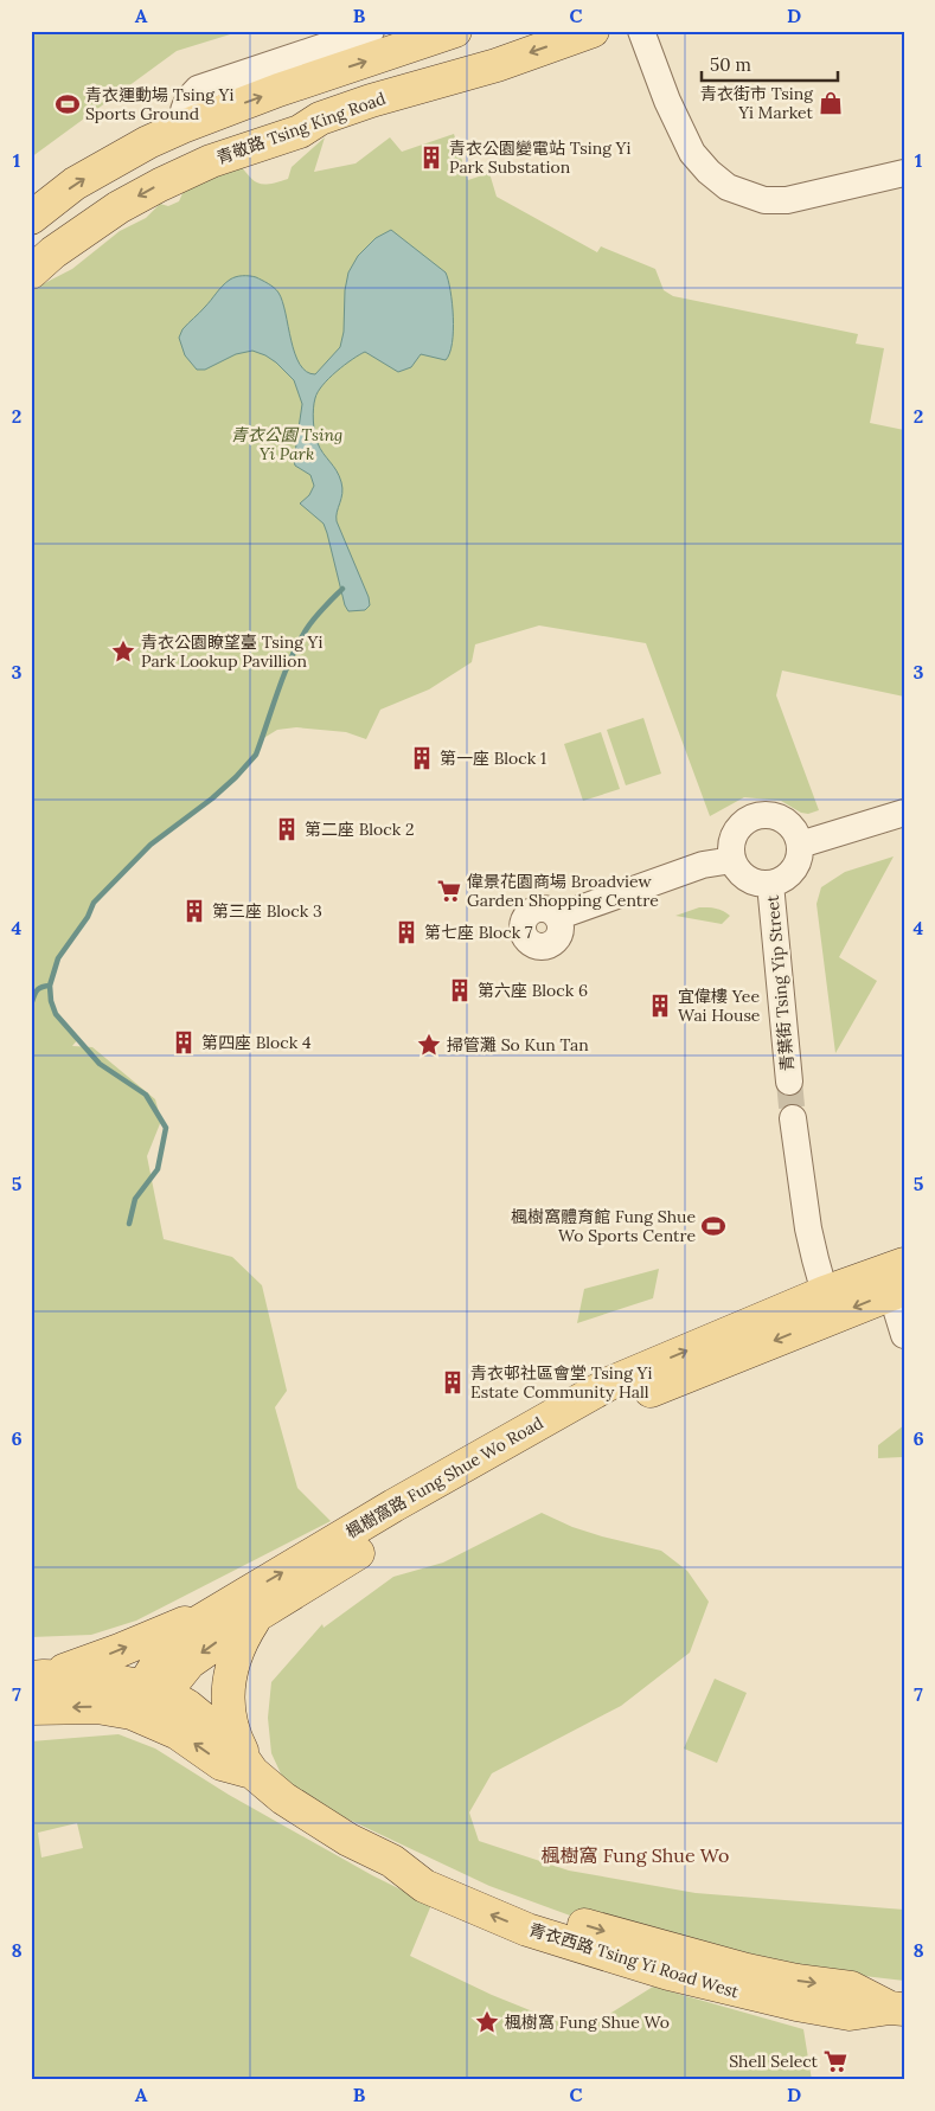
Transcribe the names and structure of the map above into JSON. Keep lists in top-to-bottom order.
{
  "streets": {
    "main road": ["青敬路 Tsing King Road", "楓樹窩路 Fung Shue Wo Road", "青衣西路 Tsing Yi Road West"],
    "street": ["青葉街 Tsing Yip Street"]
  },
  "crossings": [
    ["楓樹窩路 Fung Shue Wo Road", "青衣西路 Tsing Yi Road West"]
  ],
  "districts": ["楓樹窩 Fung Shue Wo"],
  "parks": ["青衣公園 Tsing Yi Park"],
  "places": {
    "shop": ["青衣街市 Tsing Yi Market"],
    "sports": ["青衣運動場 Tsing Yi Sports Ground", "楓樹窩體育館 Fung Shue Wo Sports Centre"],
    "building": [
      "青衣公園變電站 Tsing Yi Park Substation",
      "第一座 Block 1",
      "第二座 Block 2",
      "第三座 Block 3",
      "第七座 Block 7",
      "第六座 Block 6",
      "宜偉樓 Yee Wai House",
      "第四座 Block 4",
      "青衣邨社區會堂 Tsing Yi Estate Community Hall"
    ],
    "place": ["青衣公園瞭望臺 Tsing Yi Park Lookup Pavillion", "掃管灘 So Kun Tan", "楓樹窩 Fung Shue Wo"],
    "supermarket": ["偉景花園商場 Broadview Garden Shopping Centre", "Shell Select"]
  },
  "scale_bar": "50 m",
  "grid": {
    "columns": [
      "A",
      "B",
      "C",
      "D"
    ],
    "rows": [
      "1",
      "2",
      "3",
      "4",
      "5",
      "6",
      "7",
      "8"
    ]
  }
}
